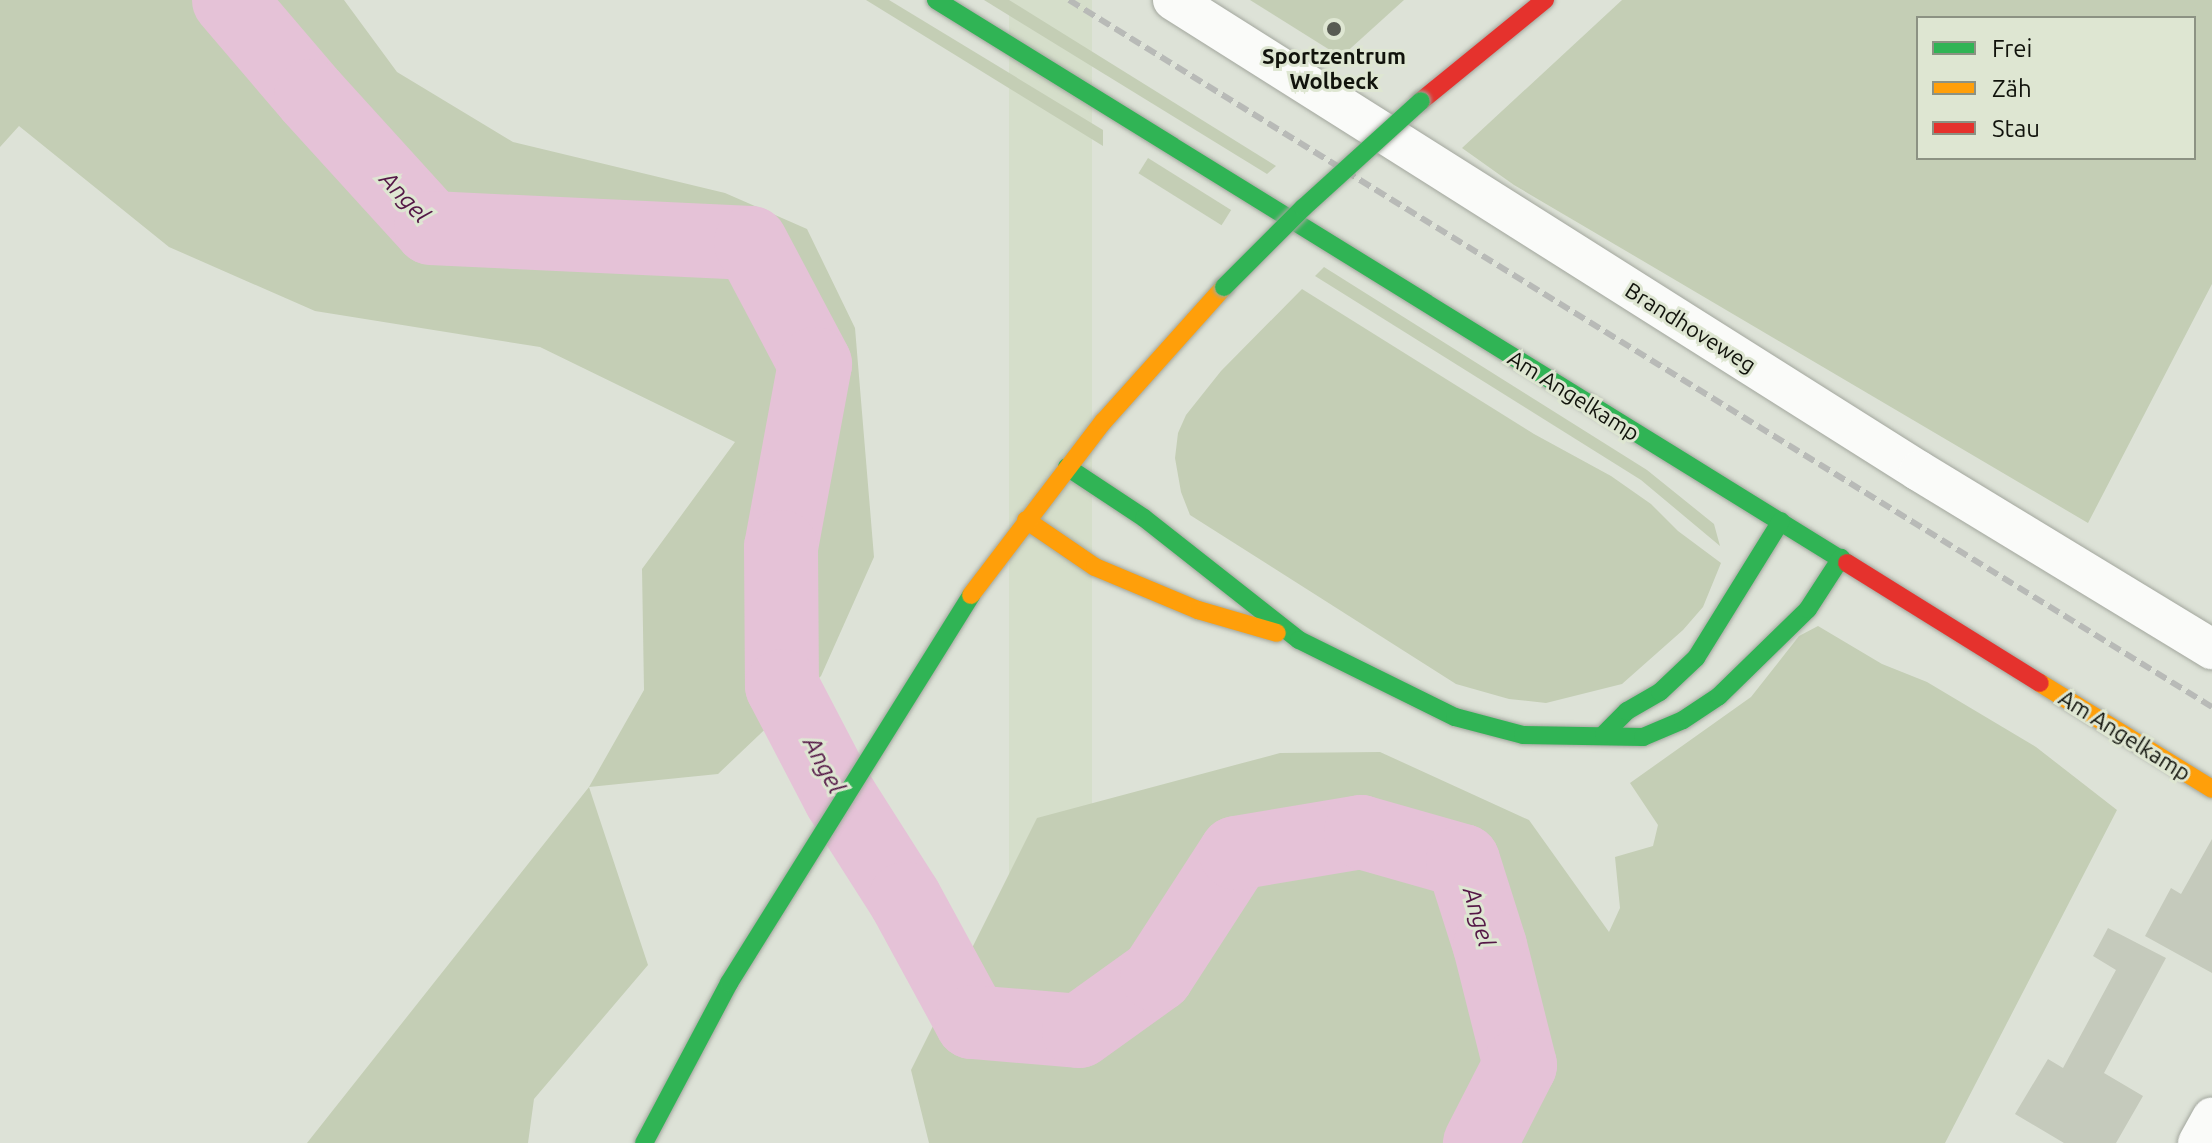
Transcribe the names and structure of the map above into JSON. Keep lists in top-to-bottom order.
{
  "streets": {
    "main road": ["Am Angelkamp"],
    "street": ["Brandhoveweg"]
  },
  "water": ["Angel"],
  "places": ["Sportzentrum Wolbeck"],
  "legend": ["Frei", "Zäh", "Stau"]
}
